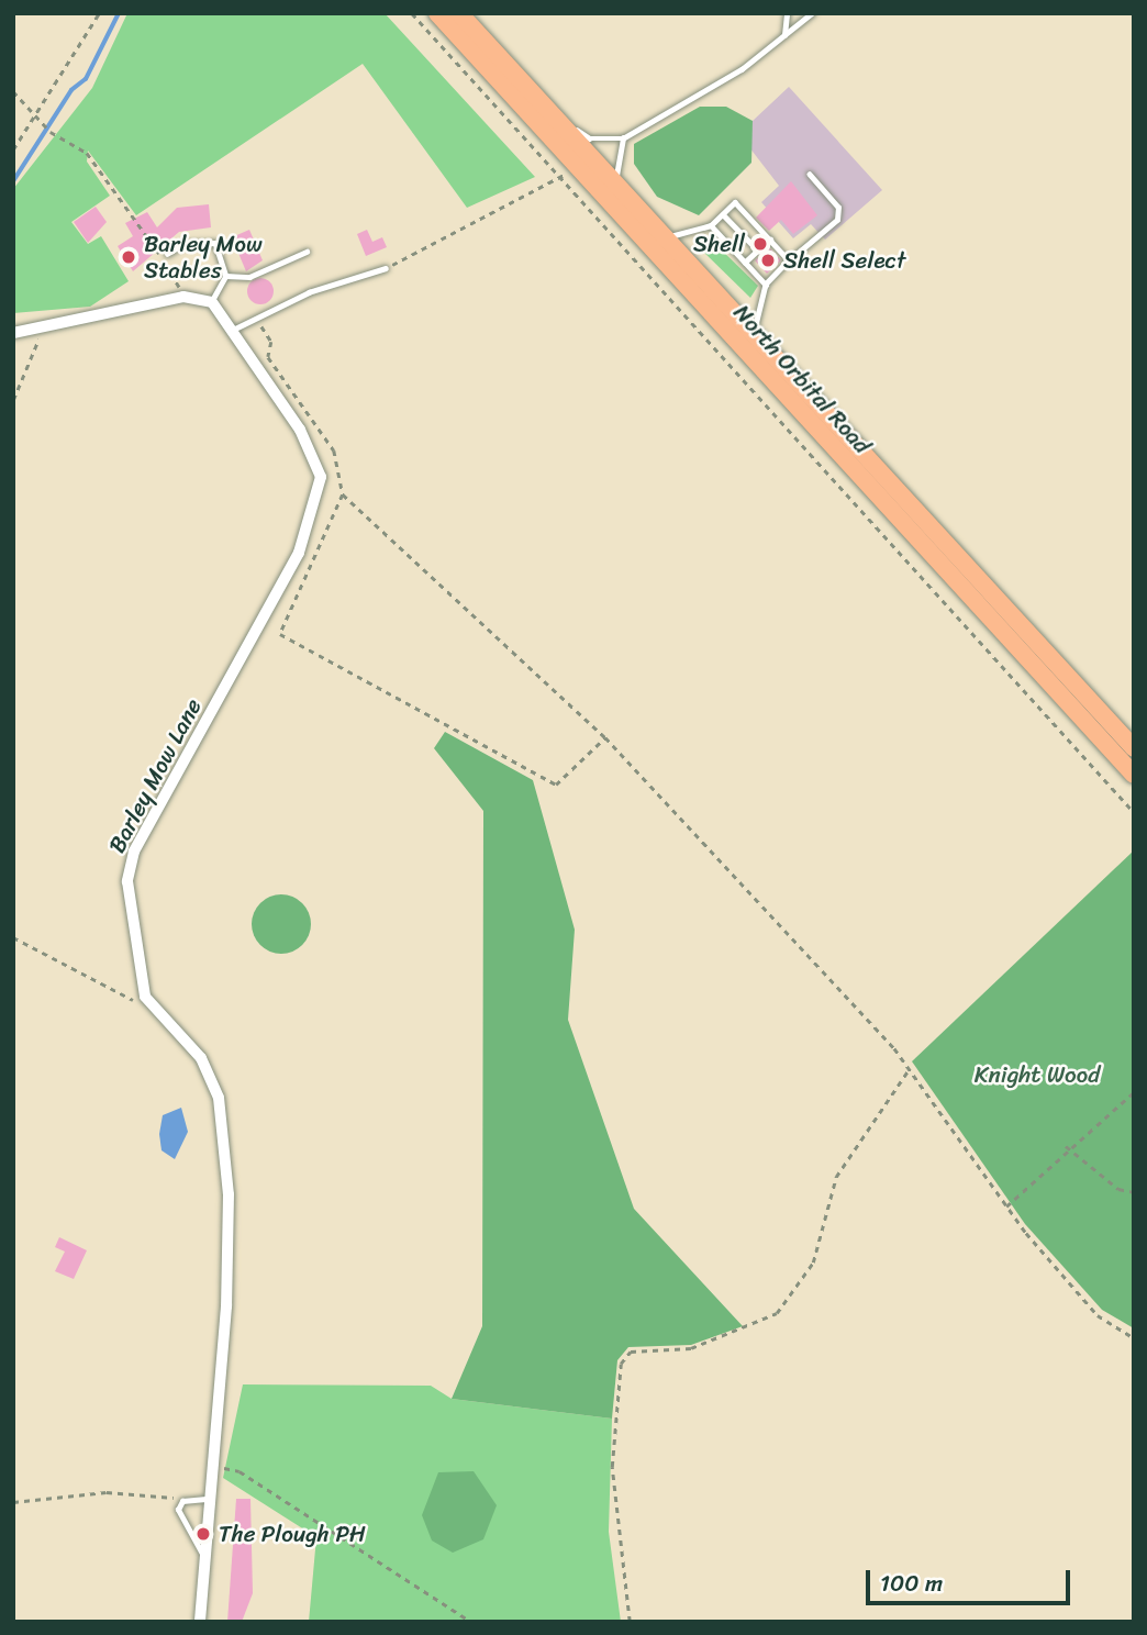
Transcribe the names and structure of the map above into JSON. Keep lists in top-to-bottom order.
{
  "streets": {
    "highway": ["North Orbital Road"],
    "street": ["Barley Mow Lane"]
  },
  "parks": ["Knight Wood"],
  "places": [
    "Shell",
    "Barley Mow Stables",
    "Shell Select",
    "The Plough PH"
  ],
  "scale_bar": "100 m"
}
